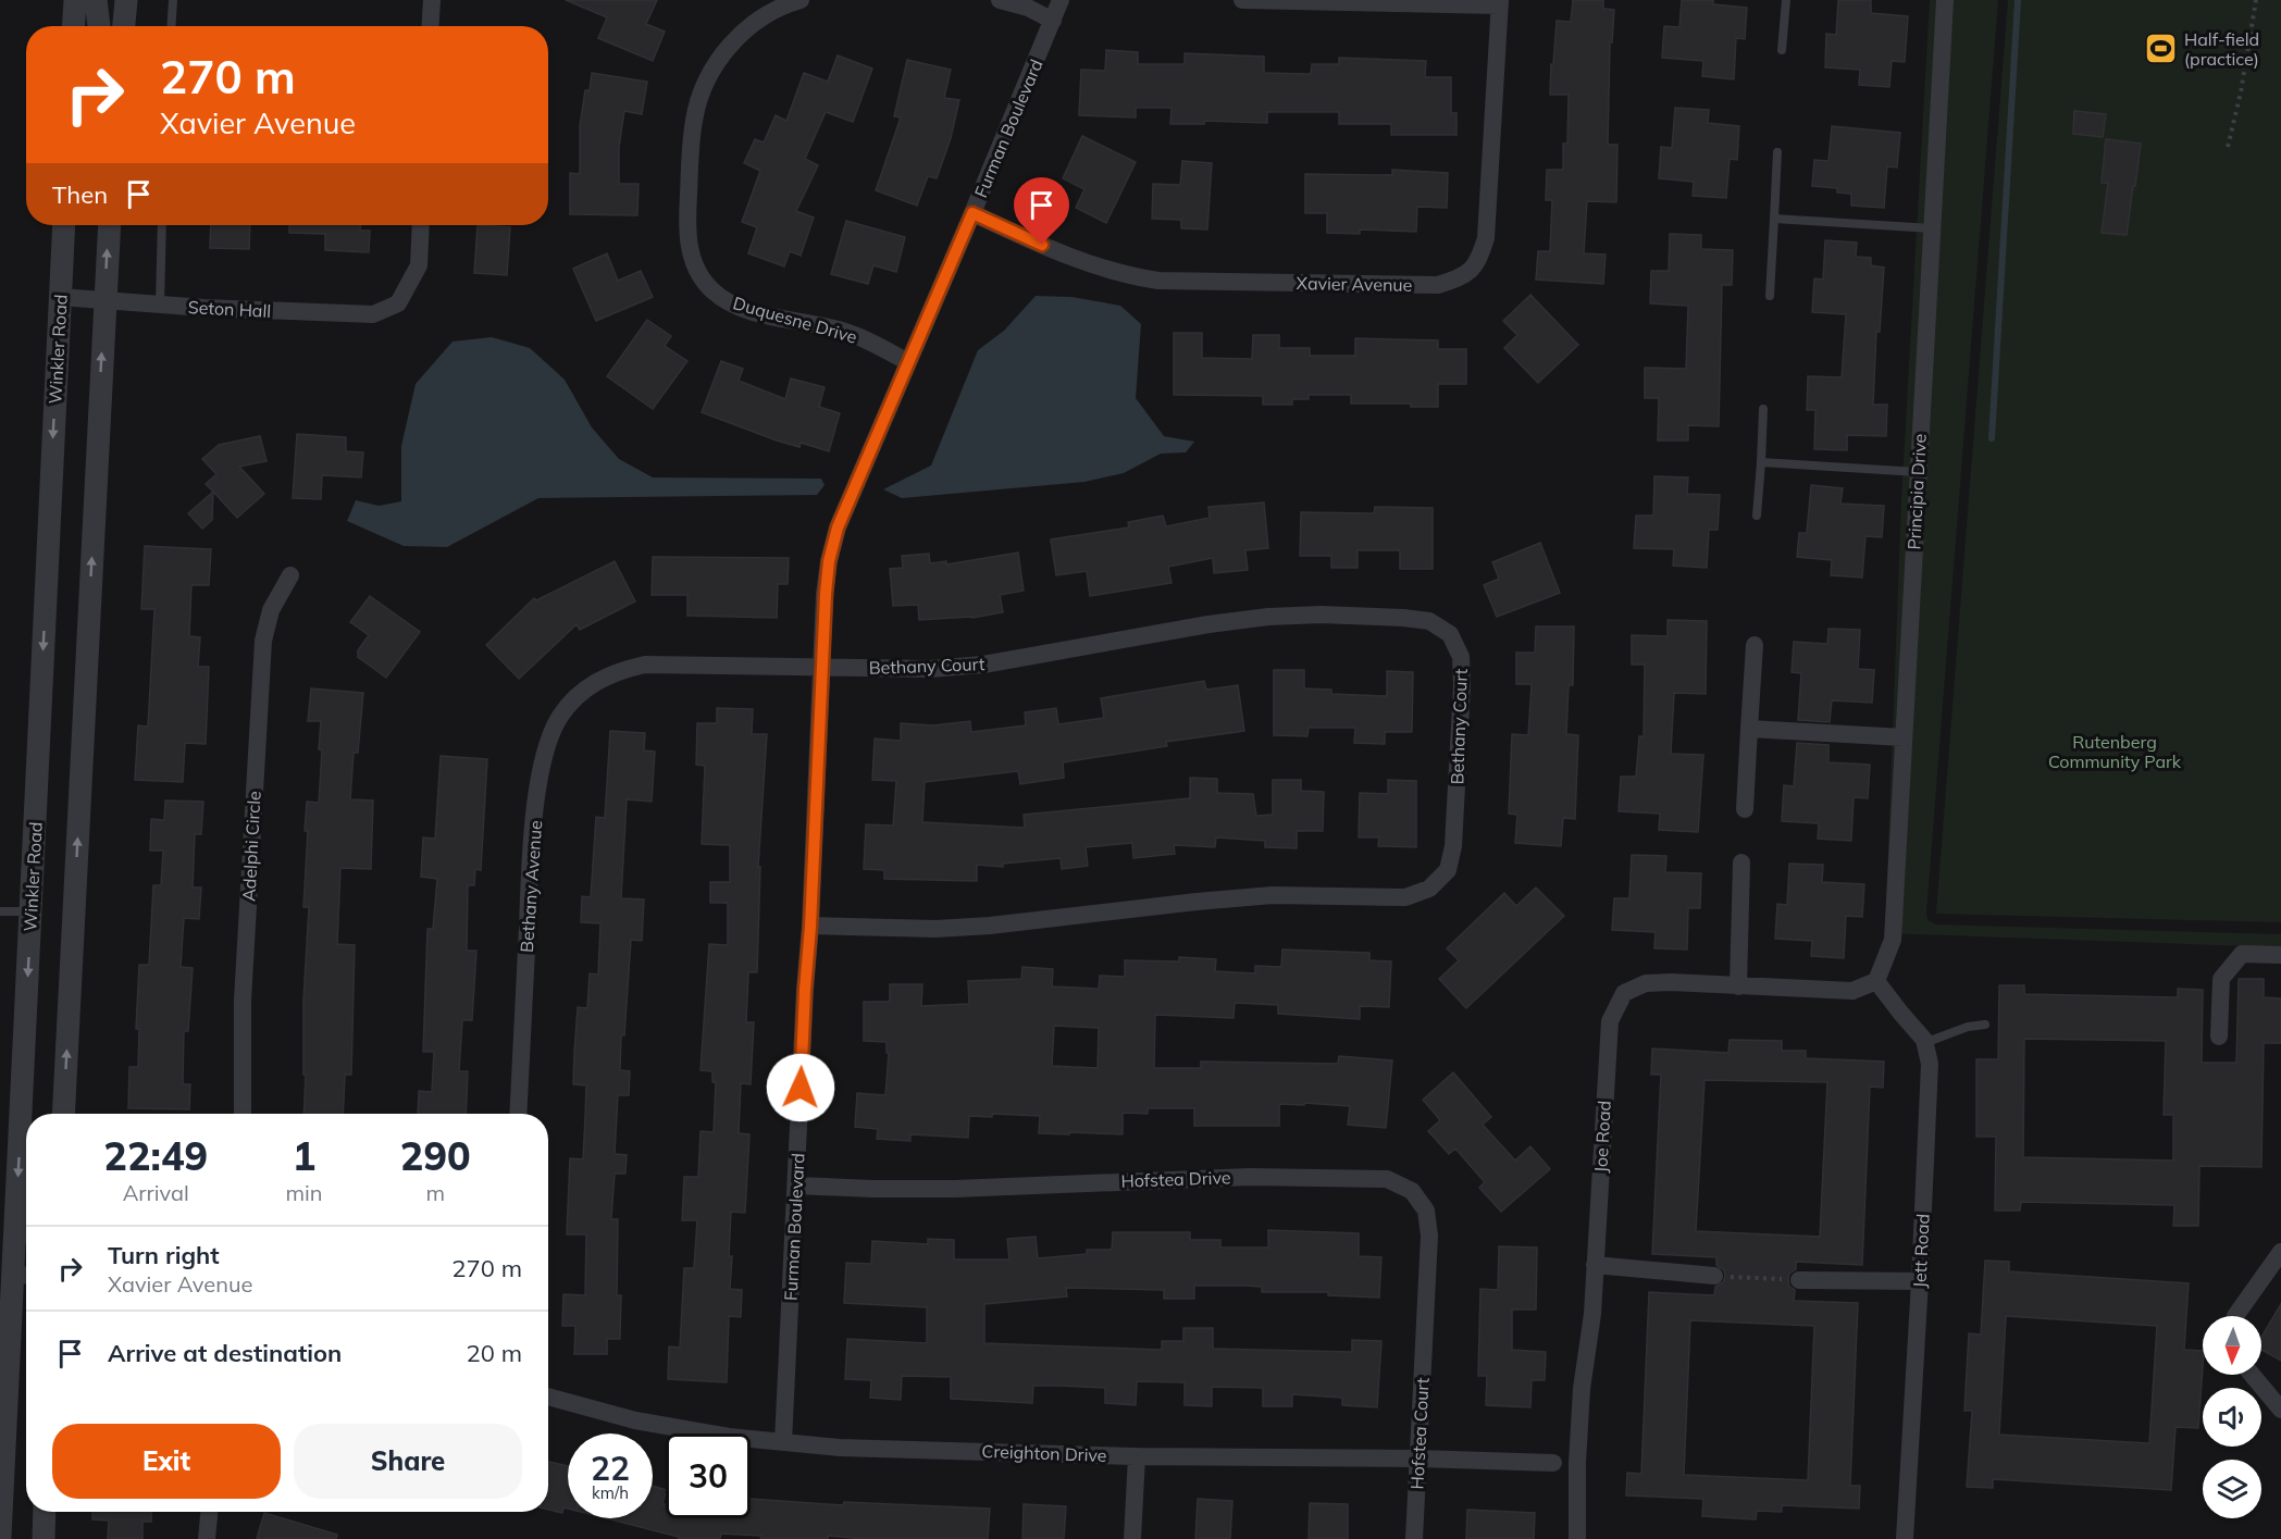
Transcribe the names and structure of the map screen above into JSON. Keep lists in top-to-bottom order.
{
  "streets": {
    "street": [
      "Furman Boulevard",
      "Xavier Avenue",
      "Seton Hall",
      "Duquesne Drive",
      "Winkler Road",
      "Principia Drive",
      "Bethany Court",
      "Adelphi Circle",
      "Bethany Avenue",
      "Joe Road",
      "Hofstea Drive",
      "Jett Road",
      "Hofstea Court",
      "Creighton Drive"
    ]
  },
  "crossings": [
    ["Furman Boulevard", "Xavier Avenue"],
    ["Furman Boulevard", "Duquesne Drive"],
    ["Furman Boulevard", "Bethany Court"],
    ["Furman Boulevard", "Hofstea Drive"],
    ["Furman Boulevard", "Creighton Drive"],
    ["Seton Hall", "Winkler Road"],
    ["Principia Drive", "Joe Road"],
    ["Bethany Court", "Bethany Avenue"],
    ["Hofstea Drive", "Hofstea Court"],
    ["Hofstea Court", "Creighton Drive"]
  ],
  "parks": ["Rutenberg Community Park"],
  "places": {
    "sports": ["Half-field (practice)"]
  },
  "north": "bottom",
  "page": {
    "turn": ["270 m", "Xavier Avenue"],
    "then": "Then",
    "eta": [
      "22:49",
      "Arrival",
      "1",
      "min",
      "290",
      "m"
    ],
    "list": [
      {
        "name": "Turn right",
        "note": "Xavier Avenue",
        "value": "270 m"
      },
      {
        "name": "Arrive at destination",
        "value": "20 m"
      }
    ],
    "buttons": ["Exit", "Share"],
    "speed": "22 km/h",
    "limit": "30"
  }
}
